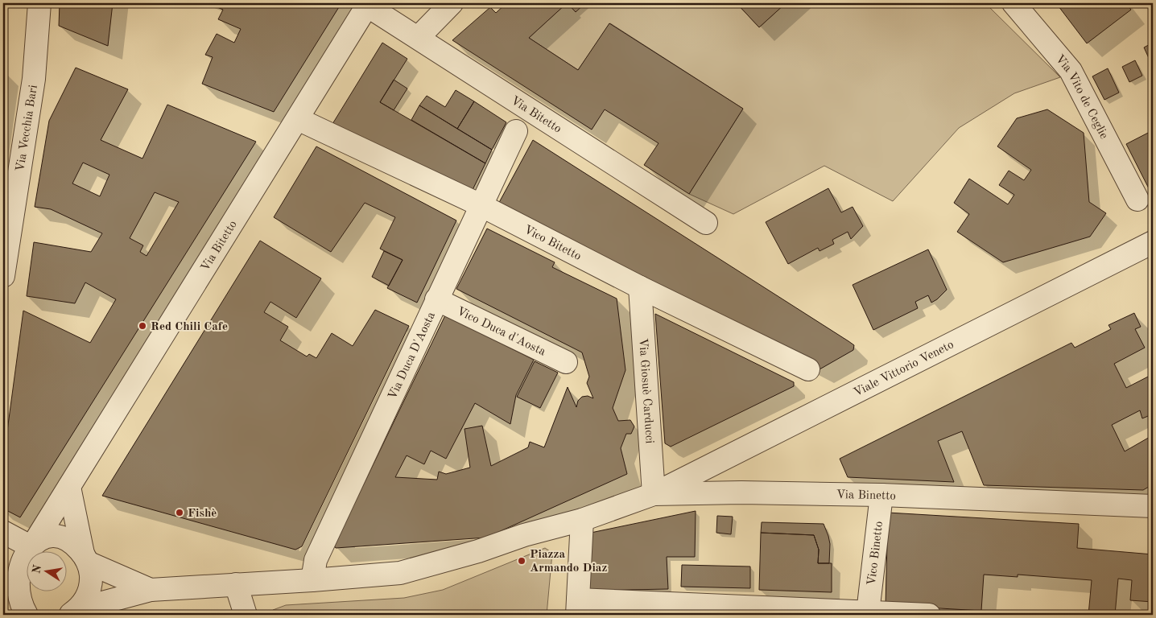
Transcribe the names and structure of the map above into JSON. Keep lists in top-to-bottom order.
{
  "streets": {
    "street": [
      "Via Vito de Ceglie",
      "Via Bitetto",
      "Via Vecchia Bari",
      "Vico Bitetto",
      "Vico Duca d'Aosta",
      "Via Duca D'Aosta",
      "Viale Vittorio Veneto",
      "Via Giosuè Carducci",
      "Via Binetto",
      "Vico Binetto"
    ]
  },
  "crossings": [
    ["Via Bitetto", "Vico Bitetto"],
    ["Vico Bitetto", "Via Duca D'Aosta"],
    ["Vico Bitetto", "Via Giosuè Carducci"],
    ["Vico Duca d'Aosta", "Via Duca D'Aosta"],
    ["Viale Vittorio Veneto", "Via Giosuè Carducci"],
    ["Viale Vittorio Veneto", "Via Binetto"],
    ["Via Giosuè Carducci", "Via Binetto"],
    ["Via Binetto", "Vico Binetto"]
  ],
  "places": ["Red Chili Cafe", "Fishè", "Piazza Armando Diaz"],
  "north": "left"
}
